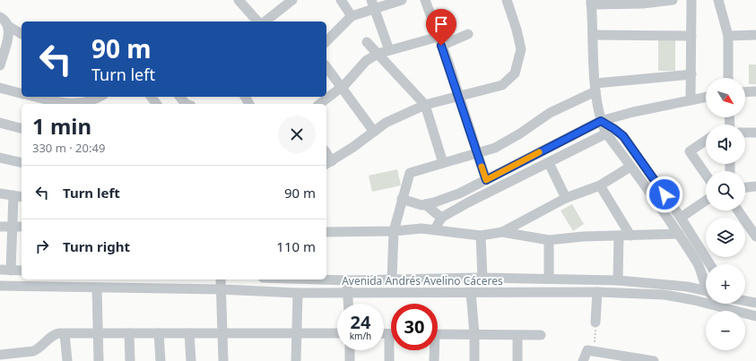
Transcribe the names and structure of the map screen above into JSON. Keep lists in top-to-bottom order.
{
  "streets": {
    "street": ["Avenida Andrés Avelino Cáceres"]
  },
  "north": "bottom right",
  "page": {
    "turn": ["90 m", "Turn left"],
    "map_buttons": ["+", "−"],
    "heading": ["1 min", "330 m · 20:49"],
    "list": [
      {
        "name": "Turn left",
        "value": "90 m"
      },
      {
        "name": "Turn right",
        "value": "110 m"
      }
    ],
    "speed": "24 km/h",
    "limit": "30"
  }
}
